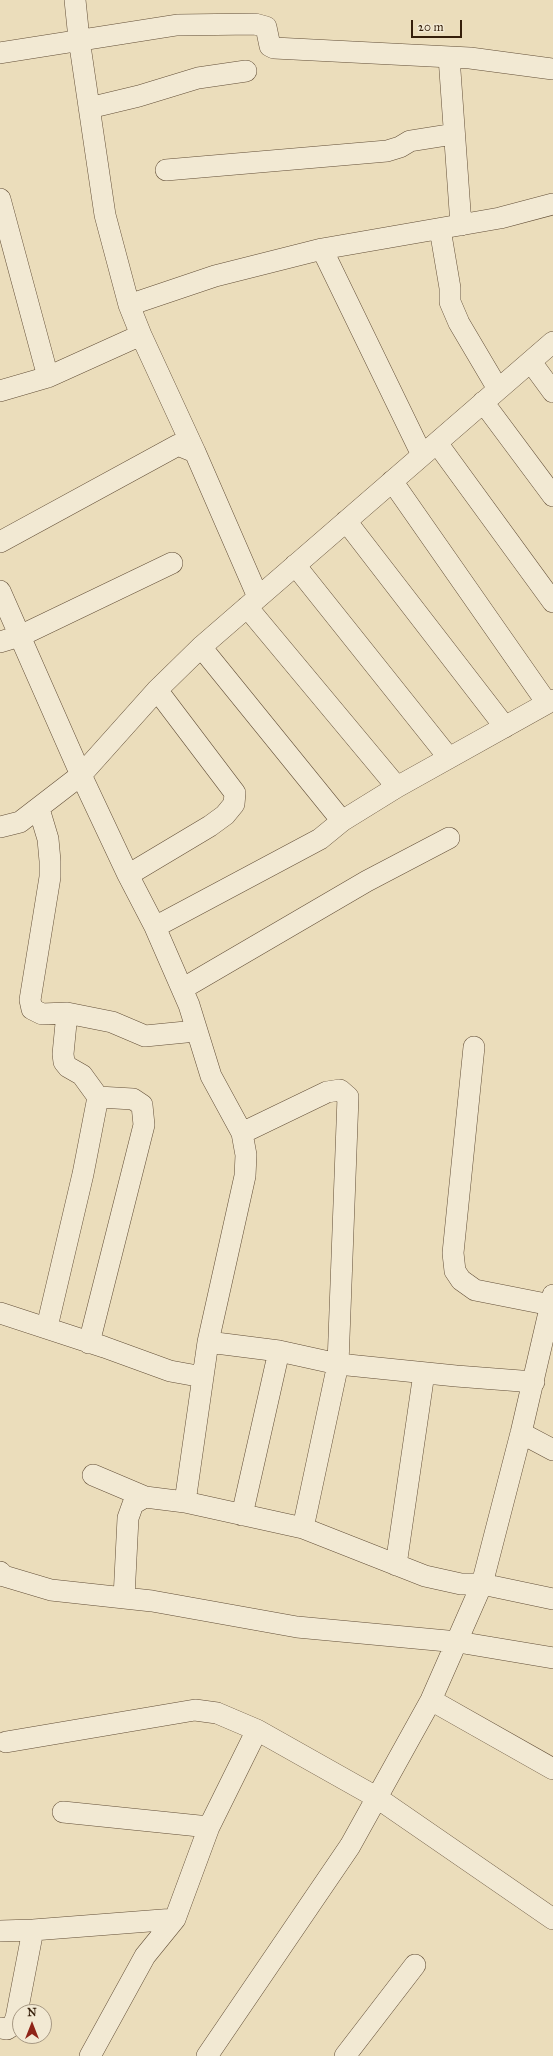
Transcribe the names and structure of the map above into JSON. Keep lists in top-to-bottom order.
{
  "scale_bar": "20 m",
  "north": "top"
}
